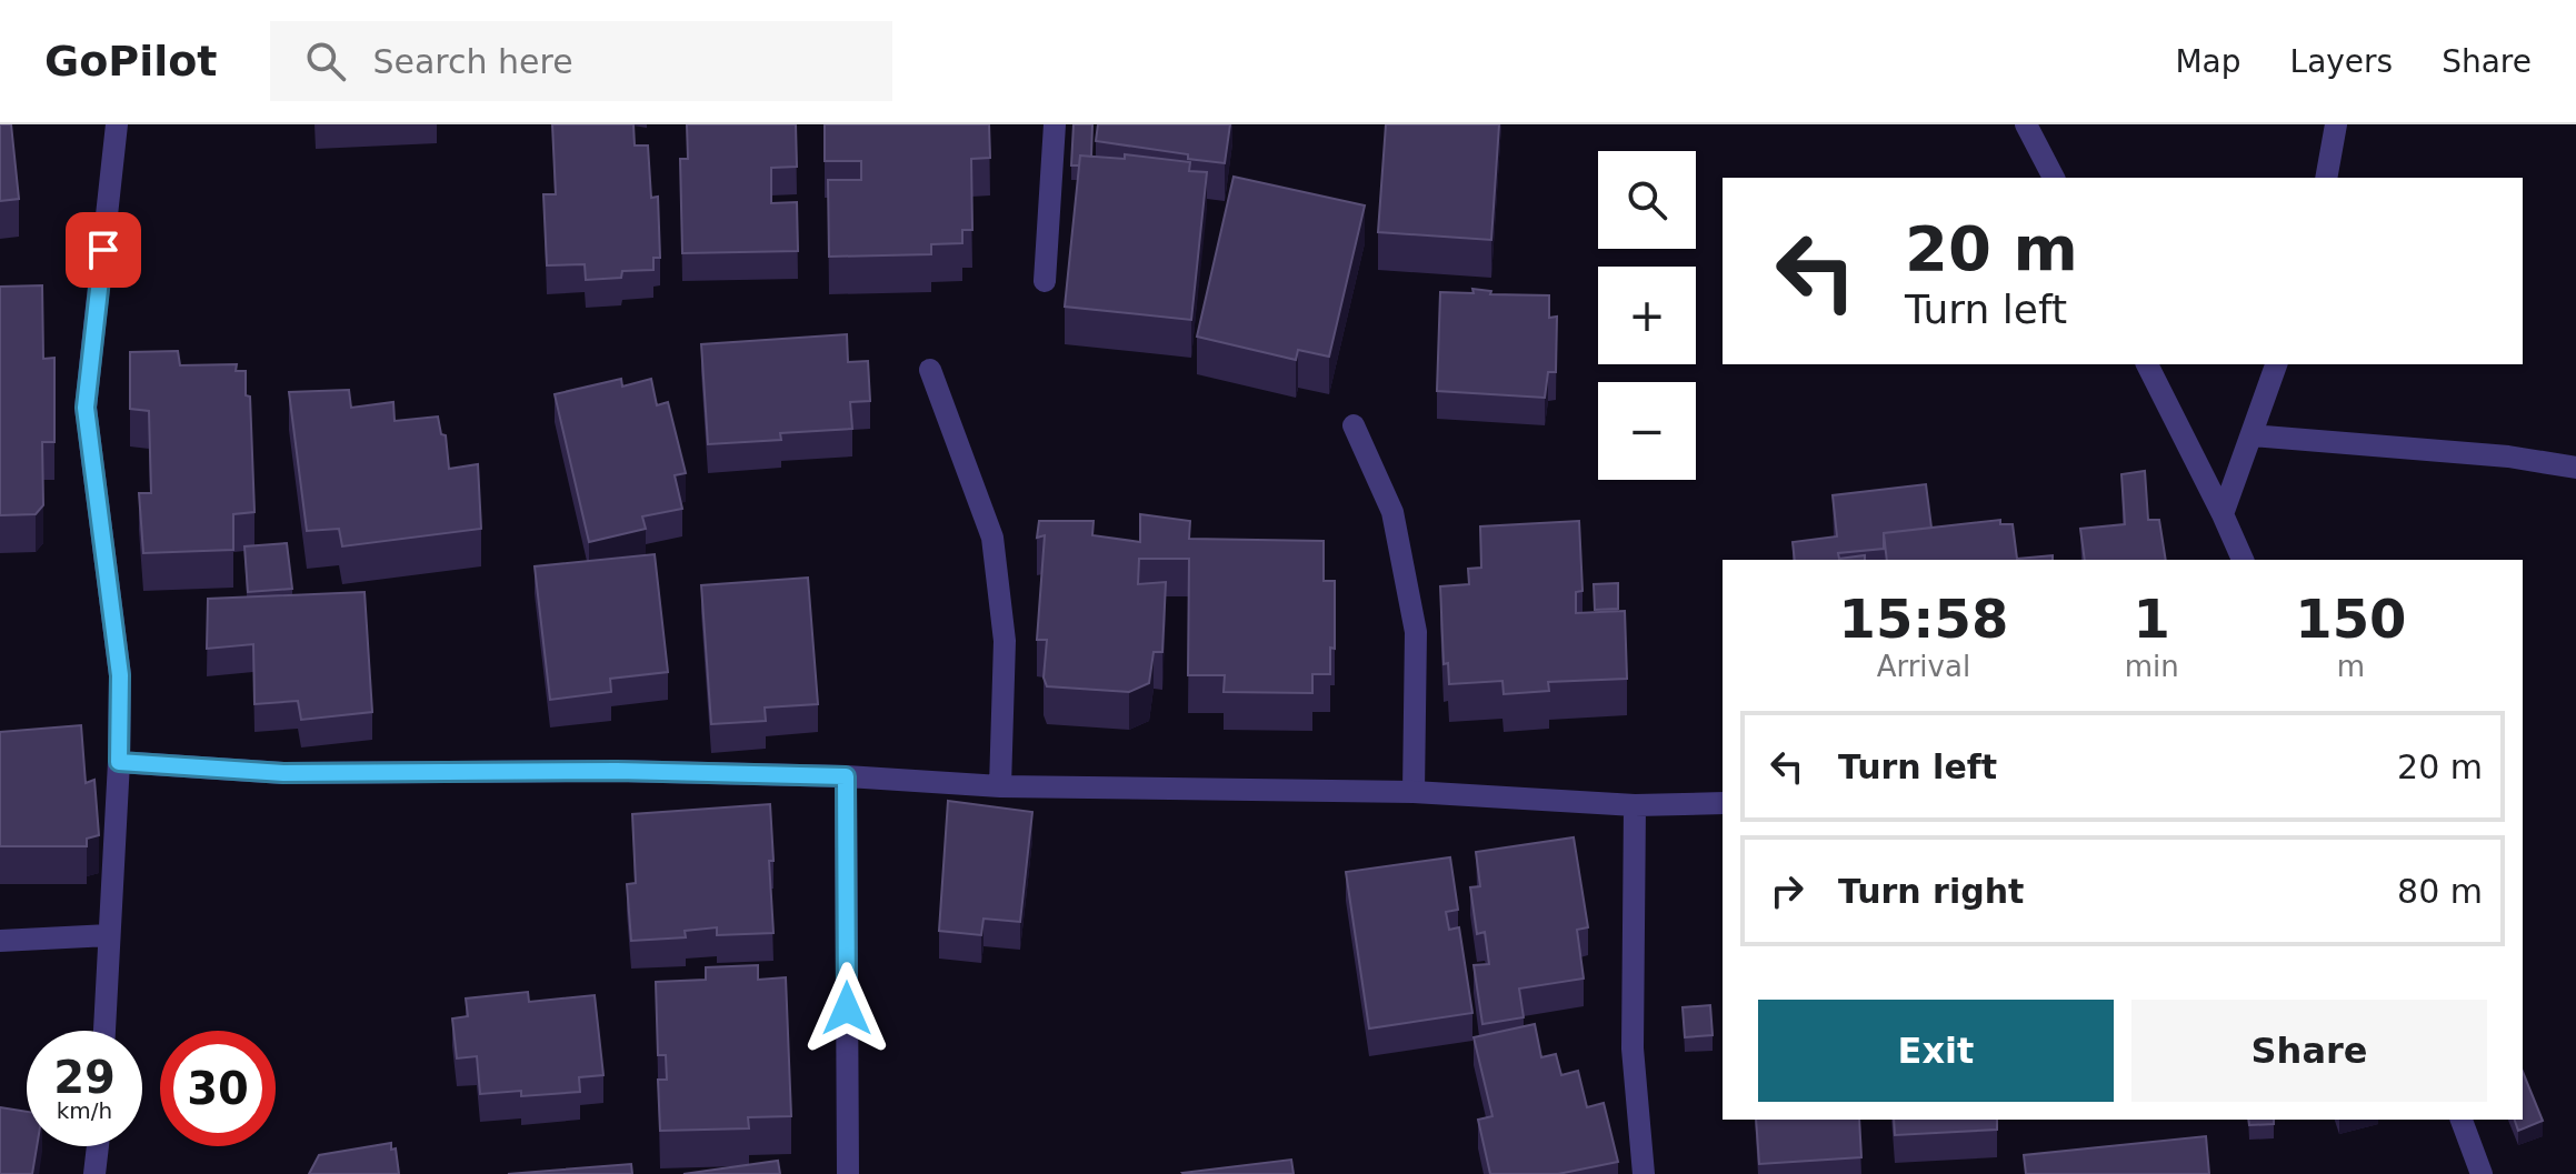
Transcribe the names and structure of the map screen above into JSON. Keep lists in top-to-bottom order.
{
  "page": {
    "header": "GoPilot",
    "search": "Search here",
    "nav": ["Map", "Layers", "Share"],
    "map_buttons": ["+", "−"],
    "turn": ["20 m", "Turn left"],
    "eta": [
      "15:58",
      "Arrival",
      "1",
      "min",
      "150",
      "m"
    ],
    "list": [
      {
        "name": "Turn left",
        "value": "20 m"
      },
      {
        "name": "Turn right",
        "value": "80 m"
      }
    ],
    "buttons": ["Exit", "Share"],
    "speed": "29 km/h",
    "limit": "30"
  }
}
